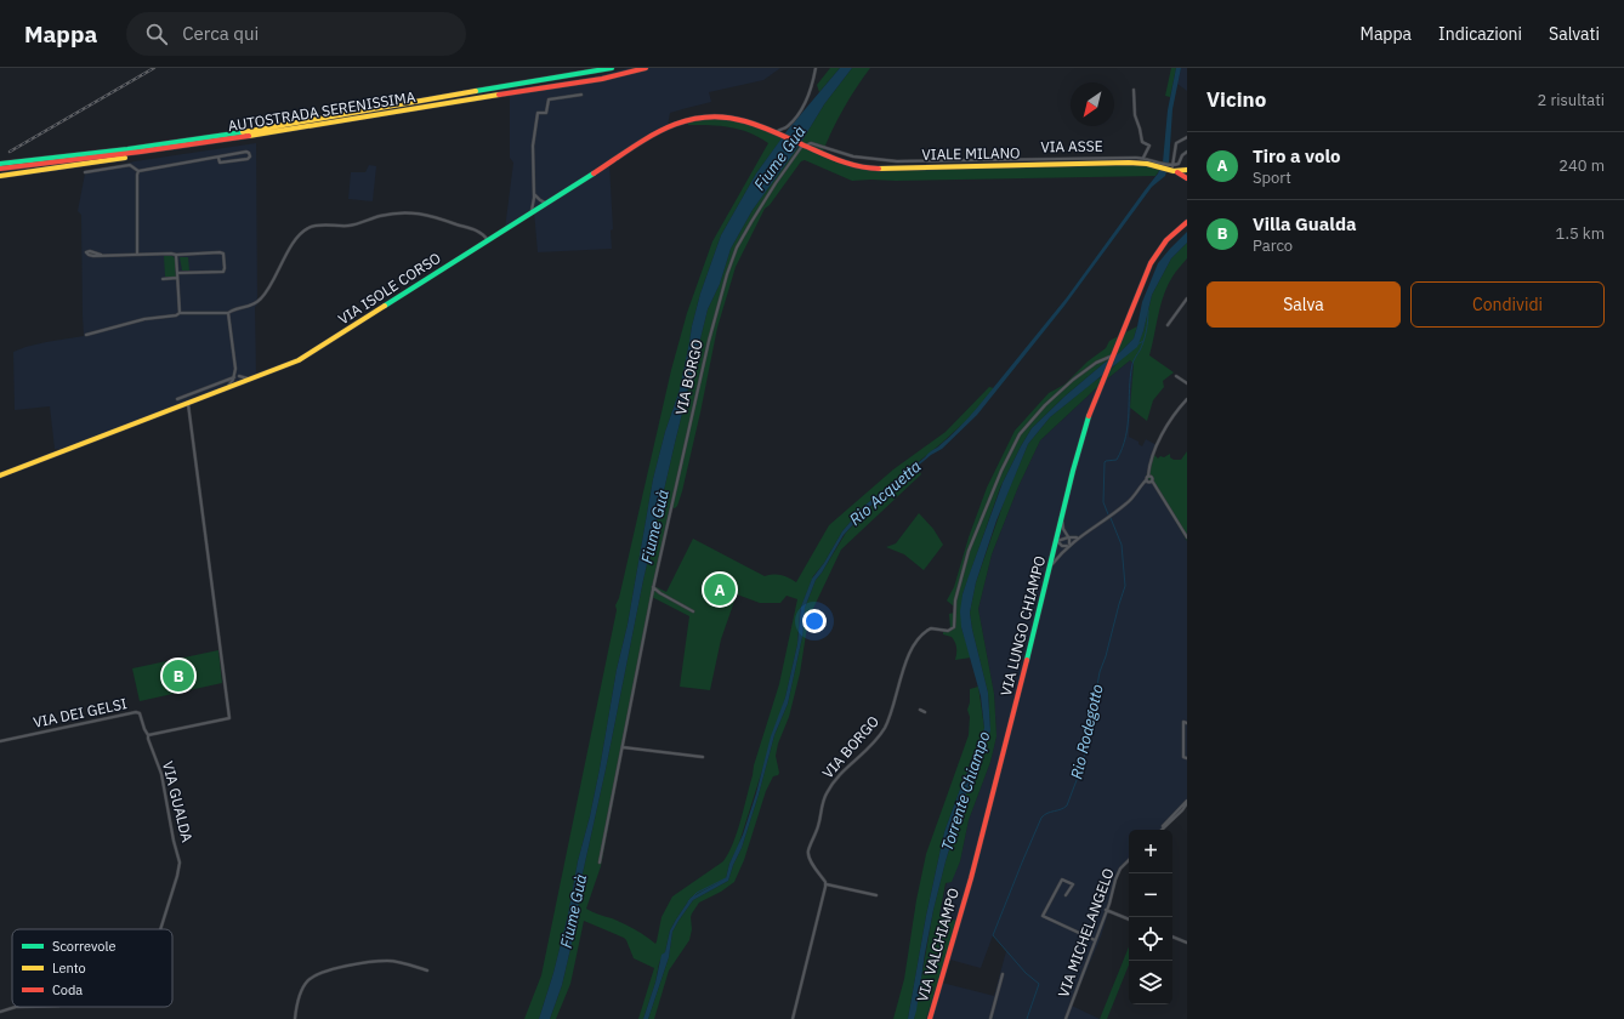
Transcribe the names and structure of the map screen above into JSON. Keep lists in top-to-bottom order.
{
  "streets": {
    "main road": [
      "AUTOSTRADA SERENISSIMA",
      "VIALE MILANO",
      "VIA ISOLE CORSO",
      "VIA LUNGO CHIAMPO",
      "VIA VALCHIAMPO"
    ],
    "street": [
      "VIA ASSE",
      "VIA BORGO",
      "VIA DEI GELSI",
      "VIA GUALDA",
      "VIA MICHELANGELO"
    ]
  },
  "crossings": [
    ["VIA ASSE", "VIALE MILANO"],
    ["VIA ASSE", "VIA BORGO"],
    ["VIALE MILANO", "VIA ISOLE CORSO"],
    ["VIALE MILANO", "VIA BORGO"],
    ["VIA BORGO", "VIA LUNGO CHIAMPO"],
    ["VIA LUNGO CHIAMPO", "VIA VALCHIAMPO"],
    ["VIA DEI GELSI", "VIA GUALDA"]
  ],
  "water": [
    "Fiume Guà",
    "Rio Acquetta",
    "Rio Rodegotto",
    "Torrente Chiampo"
  ],
  "legend": ["Scorrevole", "Lento", "Coda"],
  "north": "bottom left",
  "page": {
    "header": "Mappa",
    "search": "Cerca qui",
    "nav": ["Mappa", "Indicazioni", "Salvati"],
    "heading": ["Vicino", "2 risultati"],
    "list": [
      {
        "mark": "A",
        "name": "Tiro a volo",
        "note": "Sport",
        "value": "240 m"
      },
      {
        "mark": "B",
        "name": "Villa Gualda",
        "note": "Parco",
        "value": "1.5 km"
      }
    ],
    "buttons": ["Salva", "Condividi"],
    "pins": ["A", "B"],
    "map_buttons": ["+", "−"]
  }
}
